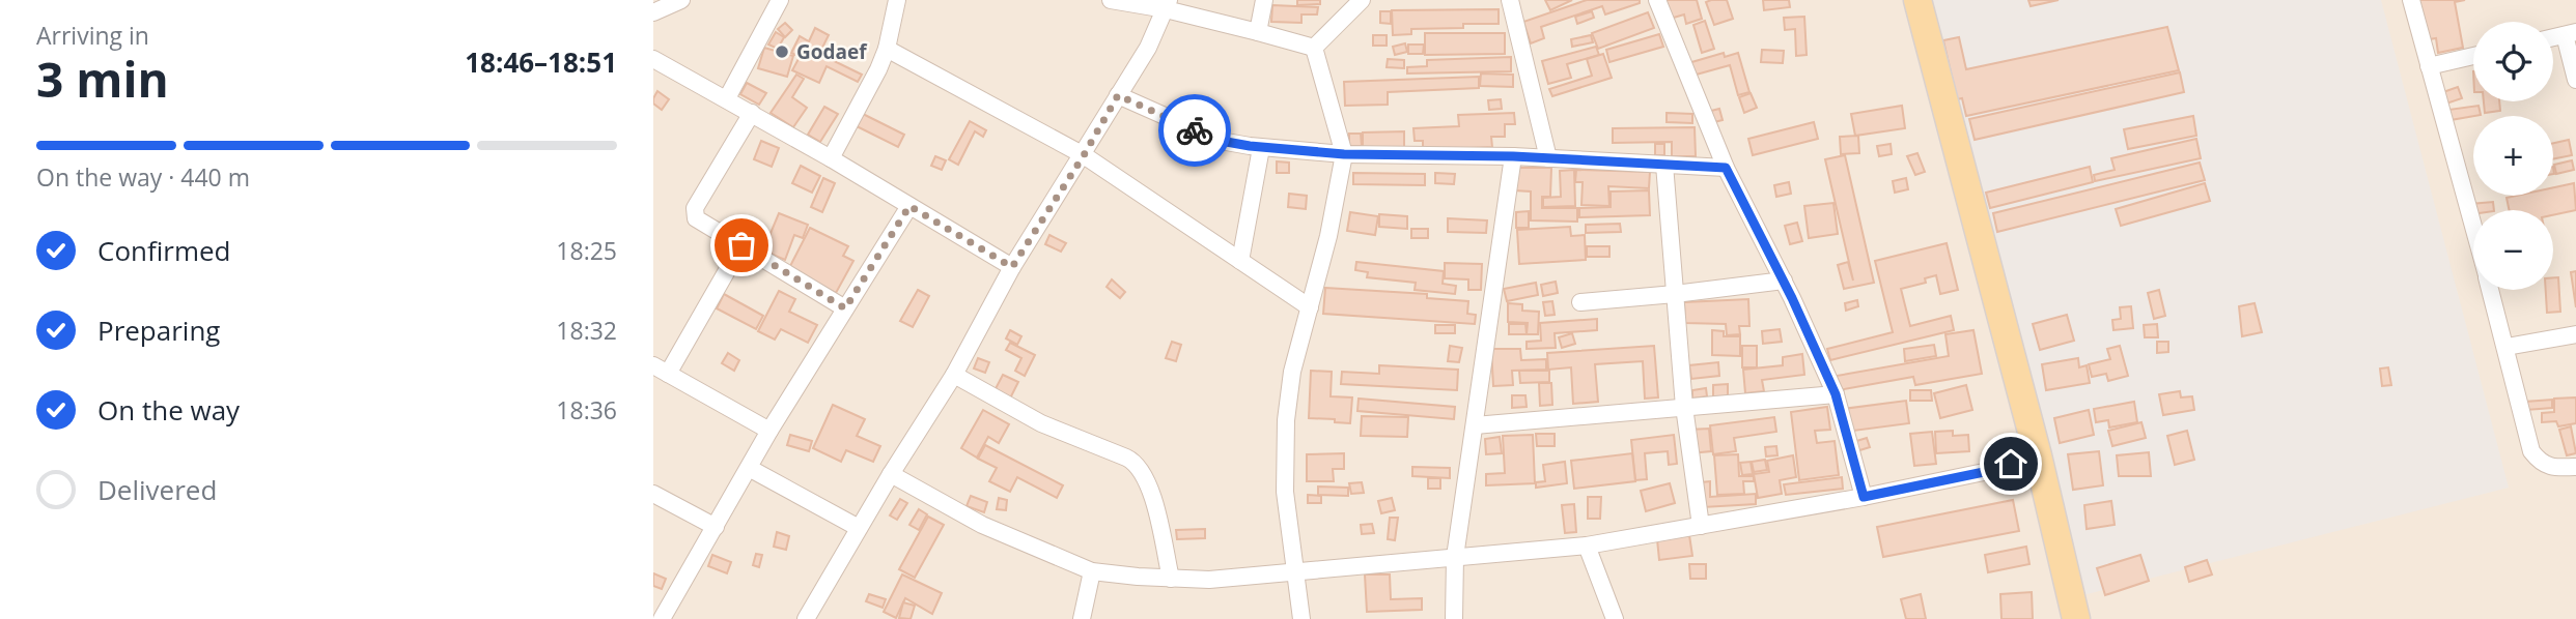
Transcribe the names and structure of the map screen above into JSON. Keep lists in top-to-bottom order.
{
  "places": ["Godaef"],
  "page": {
    "heading": ["3 min", "Arriving in", "18:46–18:51"],
    "map_buttons": ["+", "−"],
    "bar": "On the way · 440 m",
    "list": [
      ["Confirmed", "18:25"],
      ["Preparing", "18:32"],
      ["On the way", "18:36"],
      "Delivered"
    ]
  }
}
